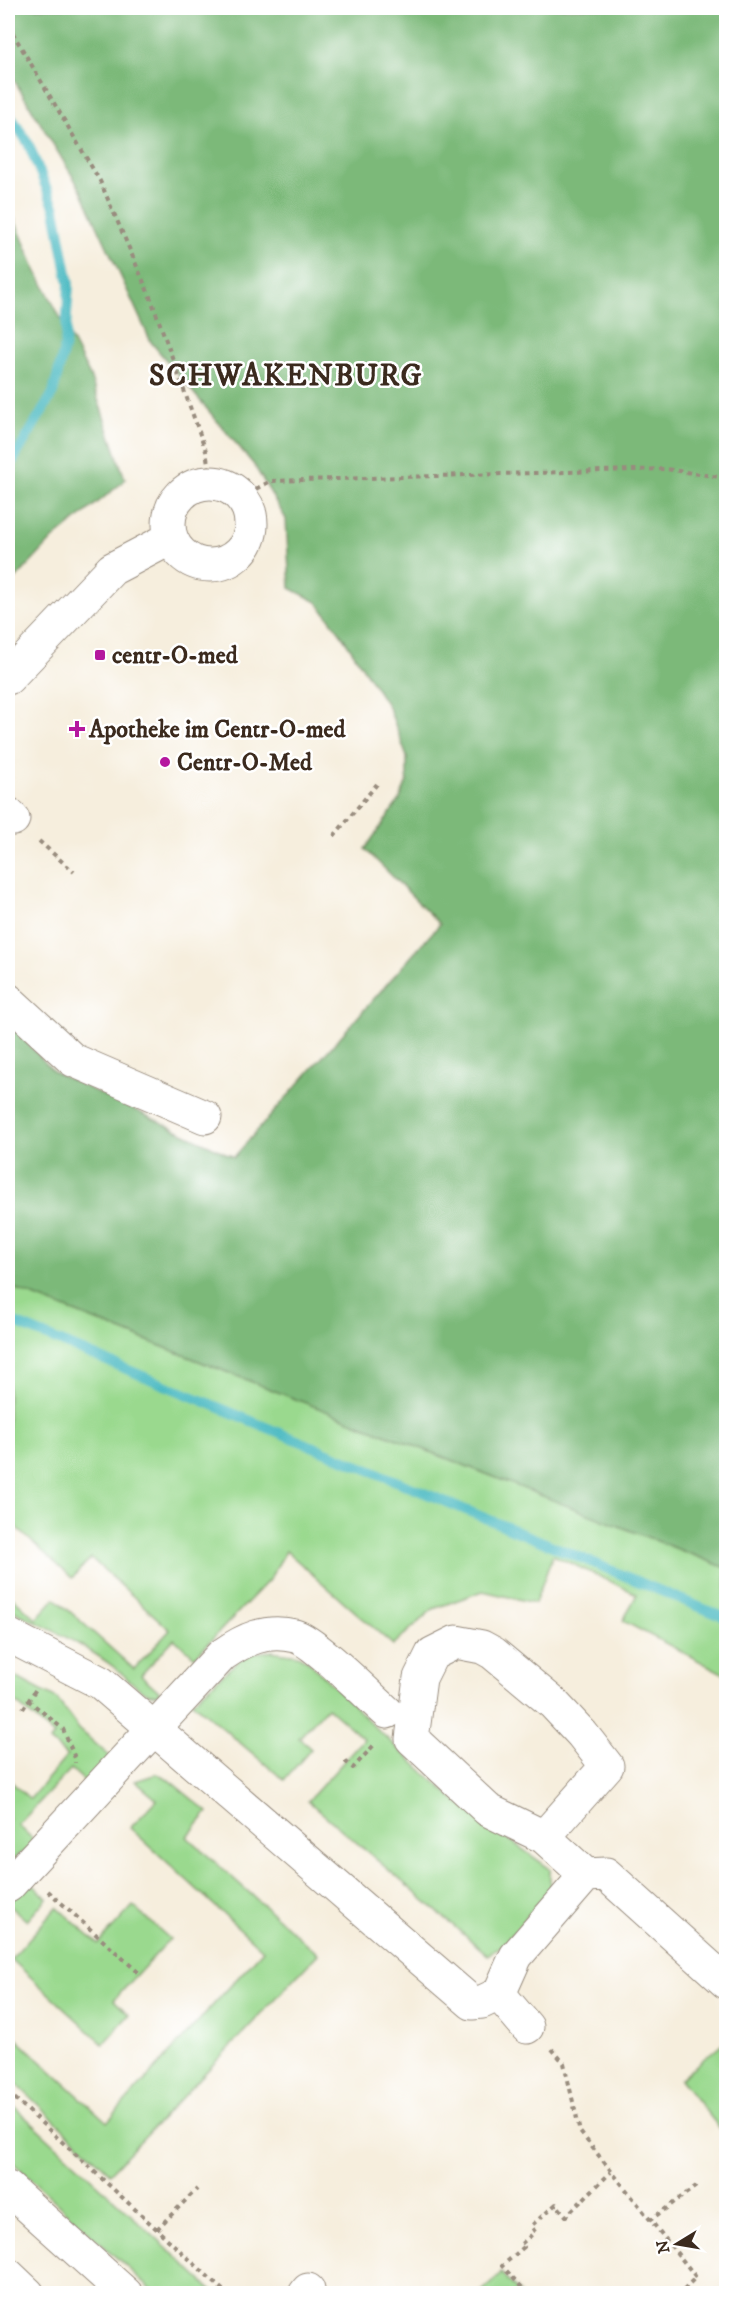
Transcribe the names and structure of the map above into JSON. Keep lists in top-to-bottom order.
{
  "districts": ["SCHWAKENBURG"],
  "places": {
    "transit": ["centr-O-med"],
    "health": ["Apotheke im Centr-O-med"],
    "other": ["Centr-O-Med"]
  },
  "north": "left"
}
